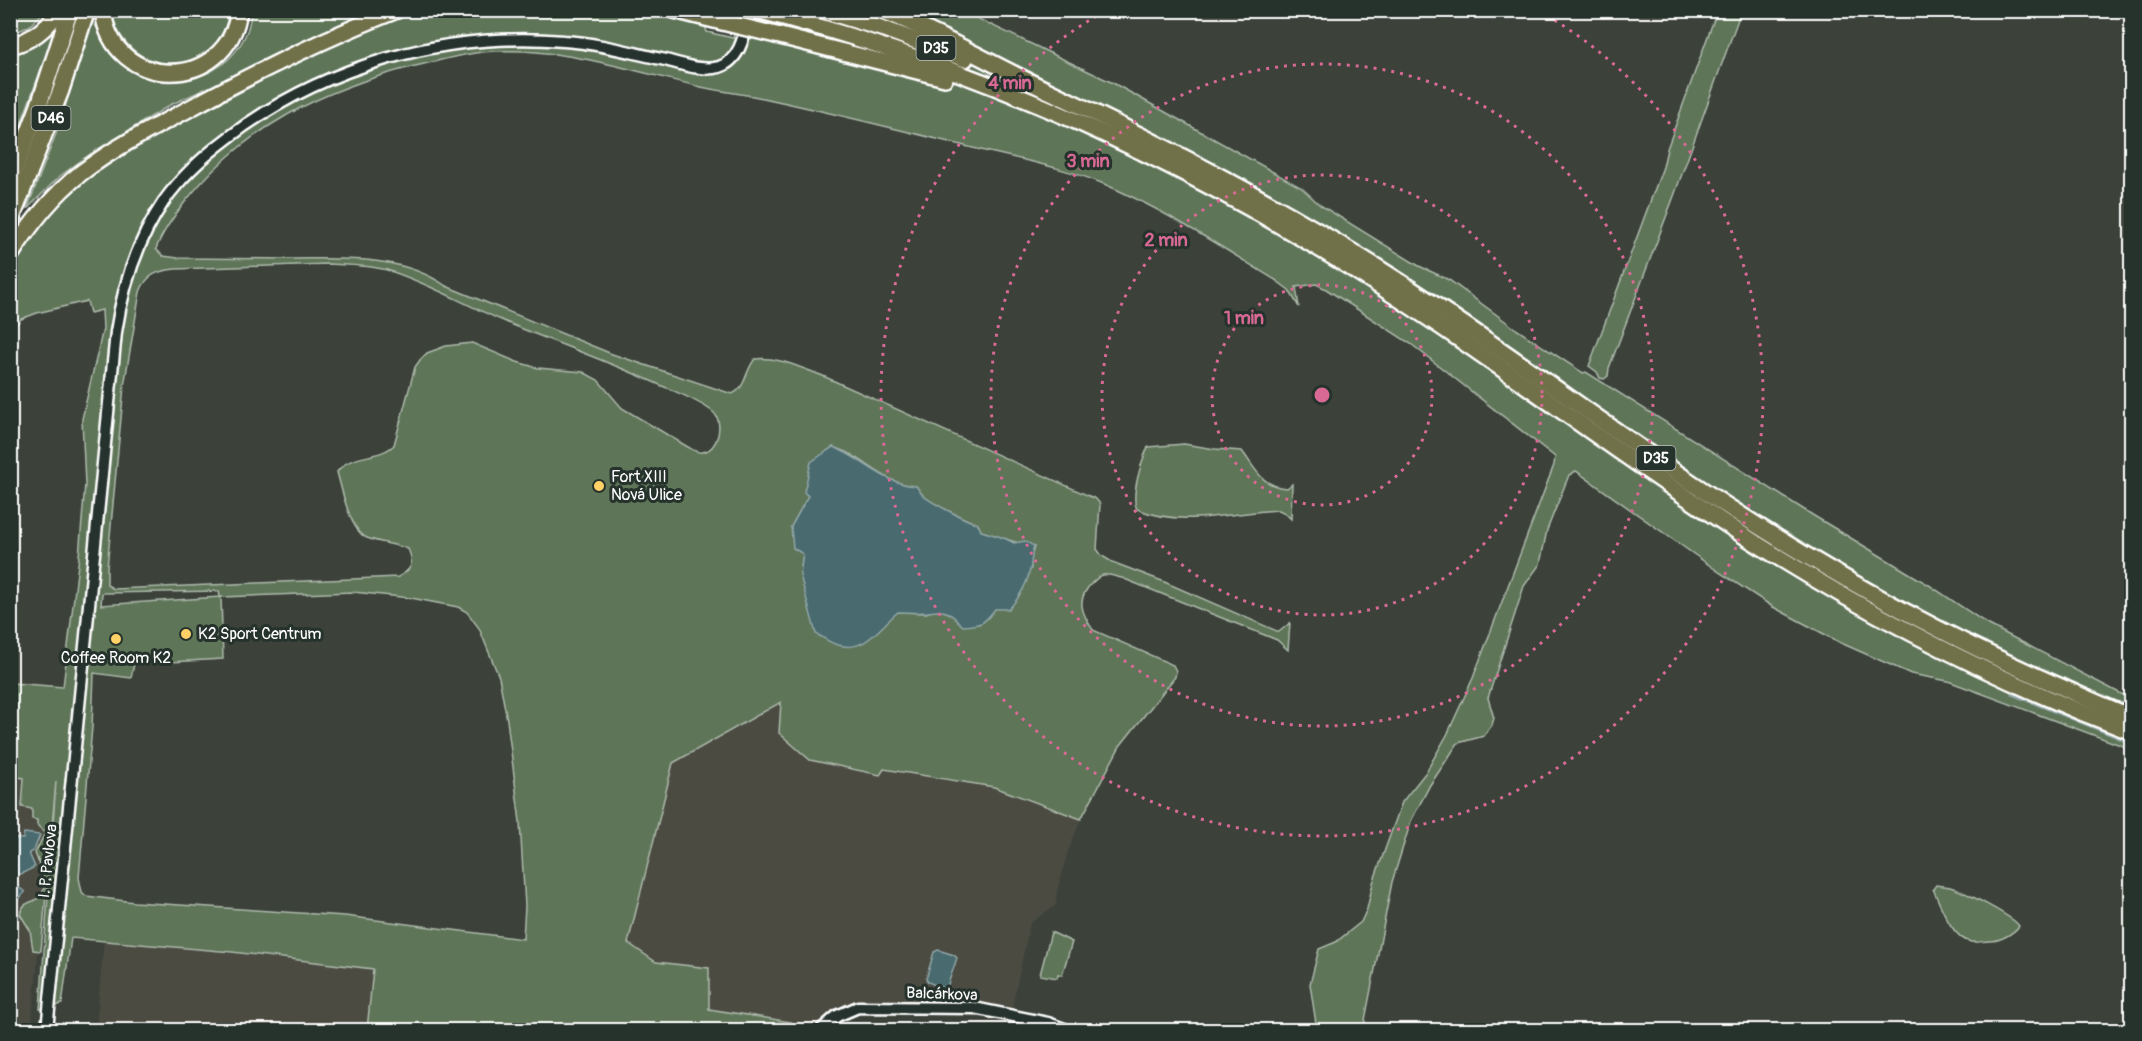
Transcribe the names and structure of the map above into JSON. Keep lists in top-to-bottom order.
{
  "streets": {
    "highway": ["D35", "D46"],
    "street": ["I. P. Pavlova", "Balcárkova"]
  },
  "places": ["Fort XIII Nová Ulice", "K2 Sport Centrum", "Coffee Room K2"],
  "rings": [
    "4 min",
    "3 min",
    "2 min",
    "1 min"
  ]
}
